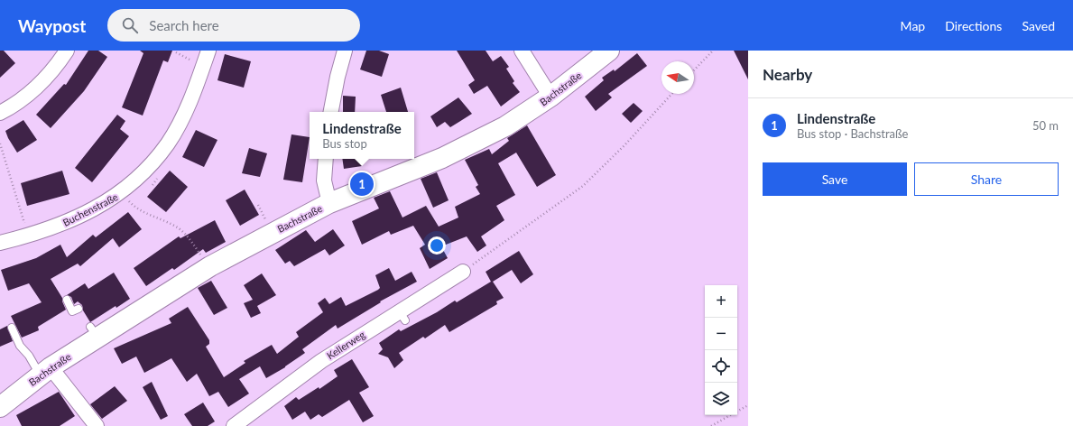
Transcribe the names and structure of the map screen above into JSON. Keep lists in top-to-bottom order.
{
  "streets": {
    "street": ["Bachstraße", "Buchenstraße", "Kellerweg"]
  },
  "north": "left",
  "page": {
    "header": "Waypost",
    "search": "Search here",
    "nav": ["Map", "Directions", "Saved"],
    "heading": "Nearby",
    "list": [
      {
        "mark": "1",
        "name": "Lindenstraße",
        "note": "Bus stop · Bachstraße",
        "value": "50 m"
      }
    ],
    "popup": ["Lindenstraße", "Bus stop"],
    "buttons": ["Save", "Share"],
    "pins": "1",
    "map_buttons": ["+", "−"]
  }
}
